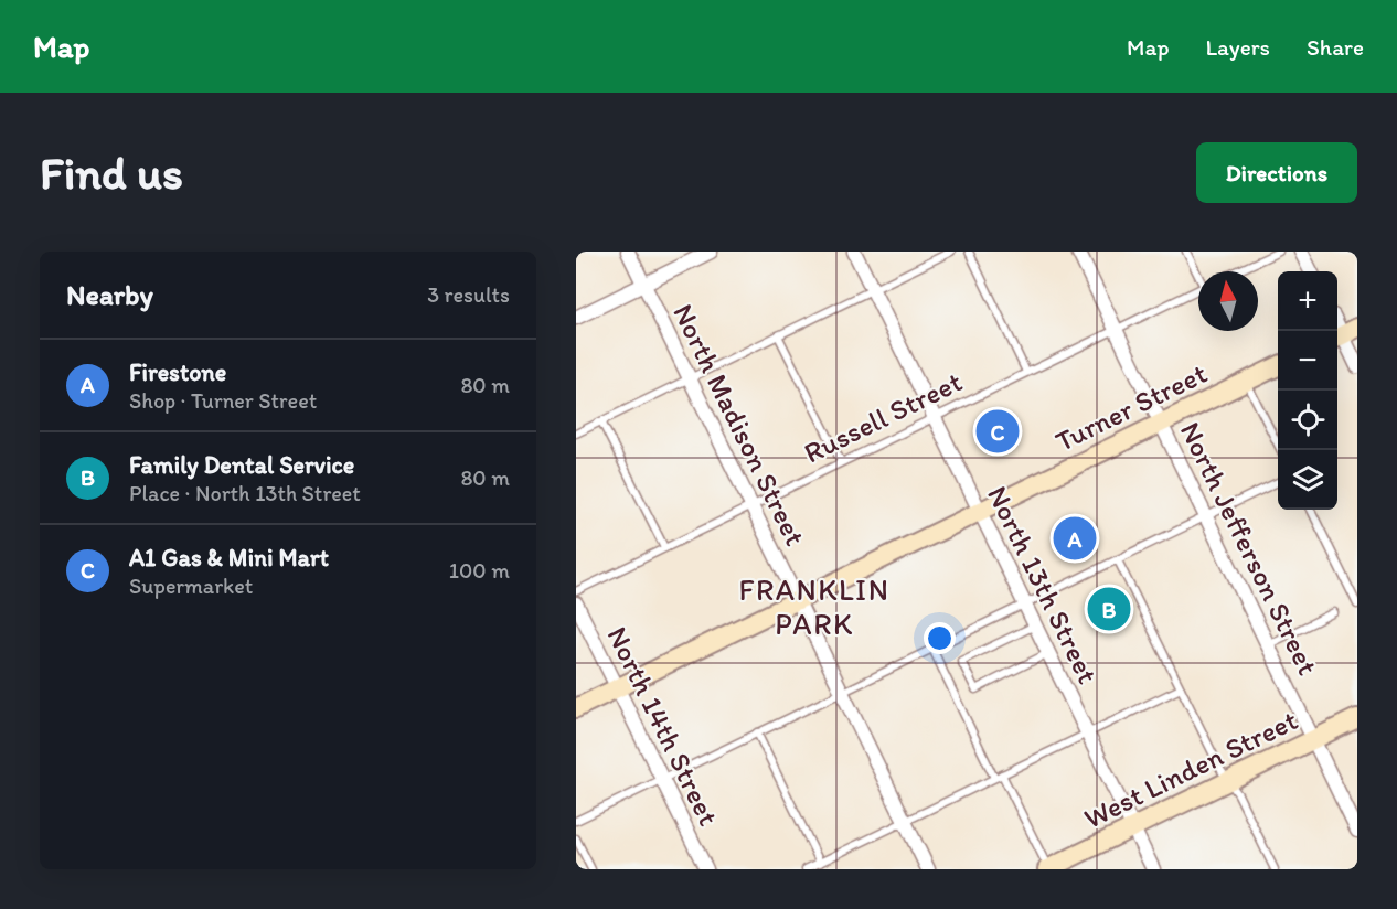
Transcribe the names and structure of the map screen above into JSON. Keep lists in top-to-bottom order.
{
  "streets": {
    "street": [
      "Turner Street",
      "North Madison Street",
      "North Jefferson Street",
      "North 13th Street",
      "North 14th Street",
      "West Linden Street"
    ],
    "lane": ["Russell Street"]
  },
  "crossings": [
    ["Turner Street", "North Madison Street"],
    ["Turner Street", "North Jefferson Street"],
    ["Turner Street", "North 13th Street"],
    ["Turner Street", "North 14th Street"],
    ["Russell Street", "North Madison Street"],
    ["Russell Street", "North Jefferson Street"],
    ["Russell Street", "North 13th Street"],
    ["North Jefferson Street", "West Linden Street"],
    ["North 13th Street", "West Linden Street"]
  ],
  "districts": ["FRANKLIN PARK"],
  "north": "top",
  "page": {
    "header": "Map",
    "nav": ["Map", "Layers", "Share"],
    "buttons": "Directions",
    "title": "Find us",
    "heading": ["Nearby", "3 results"],
    "map_buttons": ["+", "−"],
    "list": [
      {
        "mark": "A",
        "name": "Firestone",
        "note": "Shop · Turner Street",
        "value": "80 m"
      },
      {
        "mark": "B",
        "name": "Family Dental Service",
        "note": "Place · North 13th Street",
        "value": "80 m"
      },
      {
        "mark": "C",
        "name": "A1 Gas & Mini Mart",
        "note": "Supermarket",
        "value": "100 m"
      }
    ],
    "pins": ["C", "A", "B"]
  }
}
